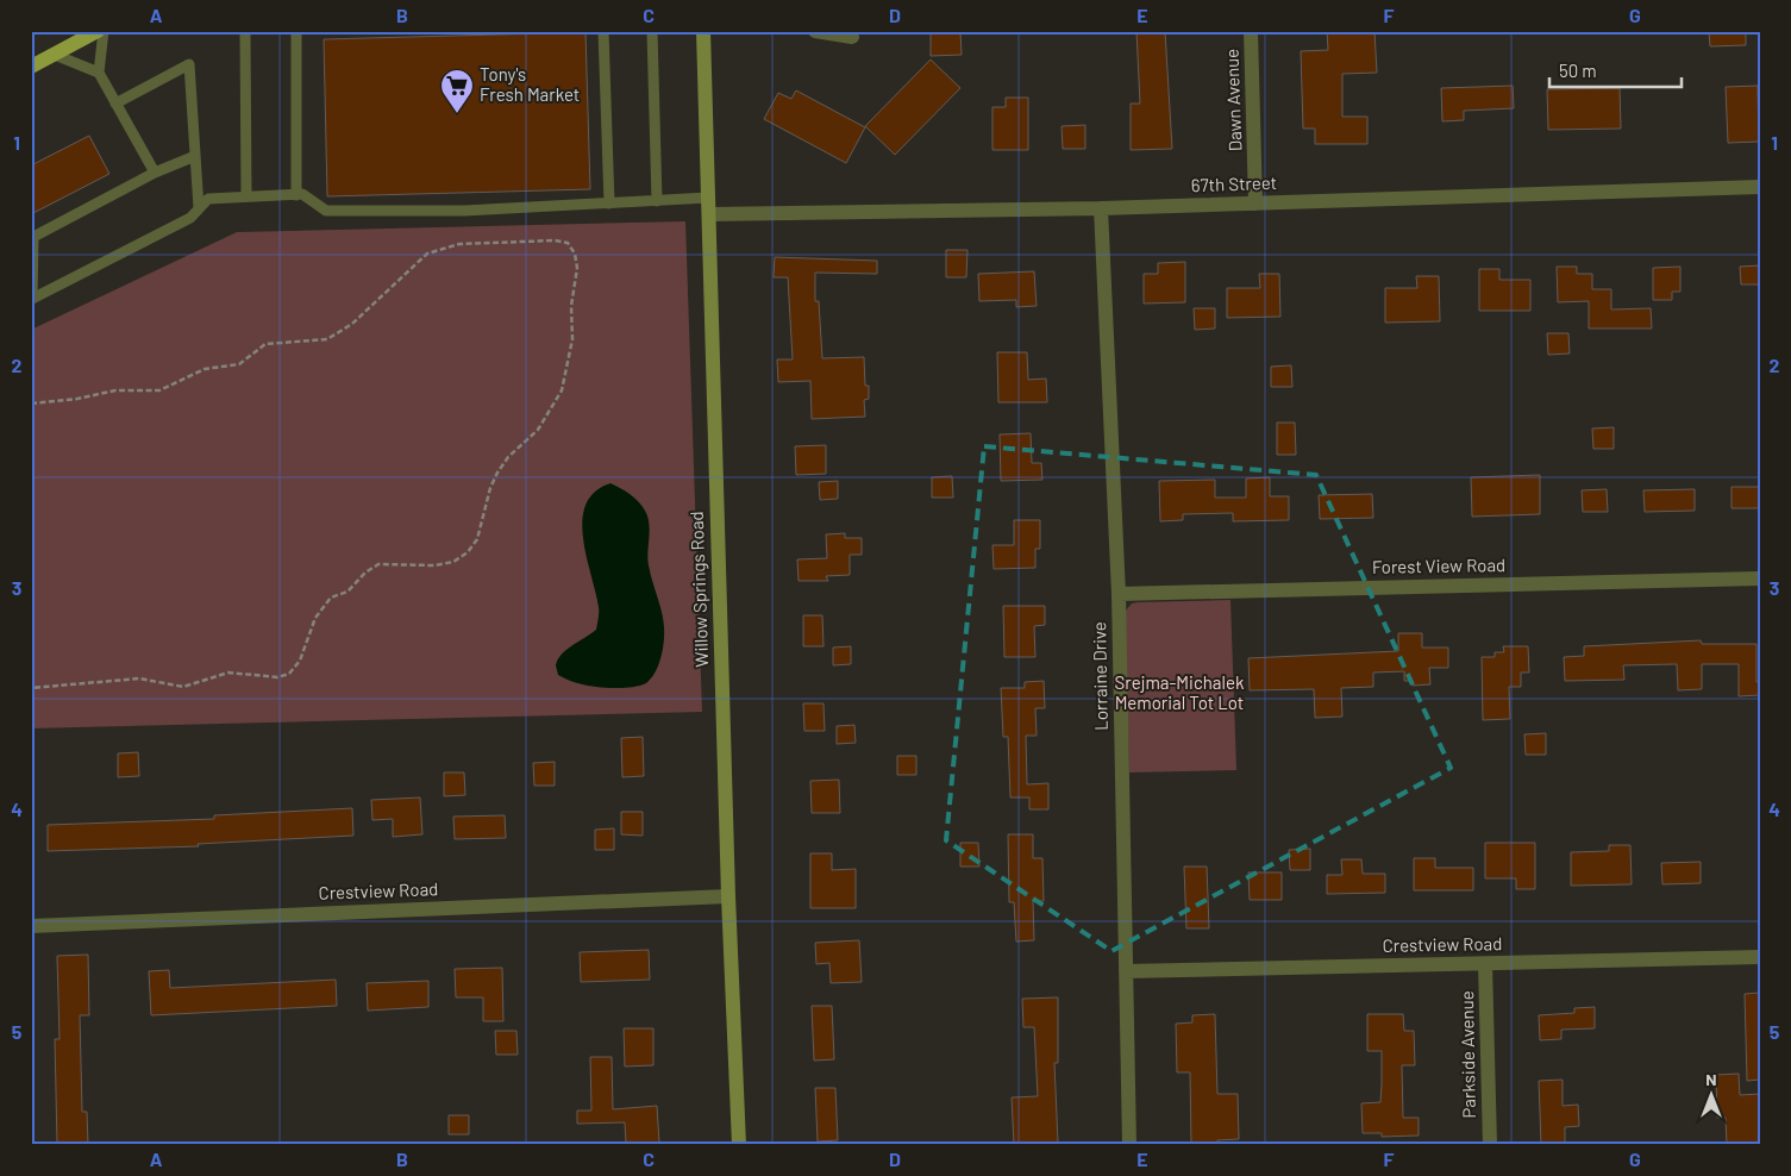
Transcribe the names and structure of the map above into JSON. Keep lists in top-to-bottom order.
{
  "streets": {
    "main road": ["Willow Springs Road"],
    "street": [
      "Dawn Avenue",
      "67th Street",
      "Forest View Road",
      "Lorraine Drive",
      "Crestview Road",
      "Parkside Avenue"
    ]
  },
  "crossings": [
    ["Dawn Avenue", "67th Street"],
    ["67th Street", "Willow Springs Road"],
    ["67th Street", "Lorraine Drive"],
    ["Forest View Road", "Lorraine Drive"],
    ["Willow Springs Road", "Crestview Road"],
    ["Lorraine Drive", "Crestview Road"],
    ["Crestview Road", "Parkside Avenue"]
  ],
  "parks": ["Srejma-Michalek Memorial Tot Lot"],
  "places": {
    "supermarket": ["Tony's Fresh Market"]
  },
  "scale_bar": "50 m",
  "north": "top",
  "grid": {
    "columns": [
      "A",
      "B",
      "C",
      "D",
      "E",
      "F",
      "G"
    ],
    "rows": [
      "1",
      "2",
      "3",
      "4",
      "5"
    ]
  }
}
